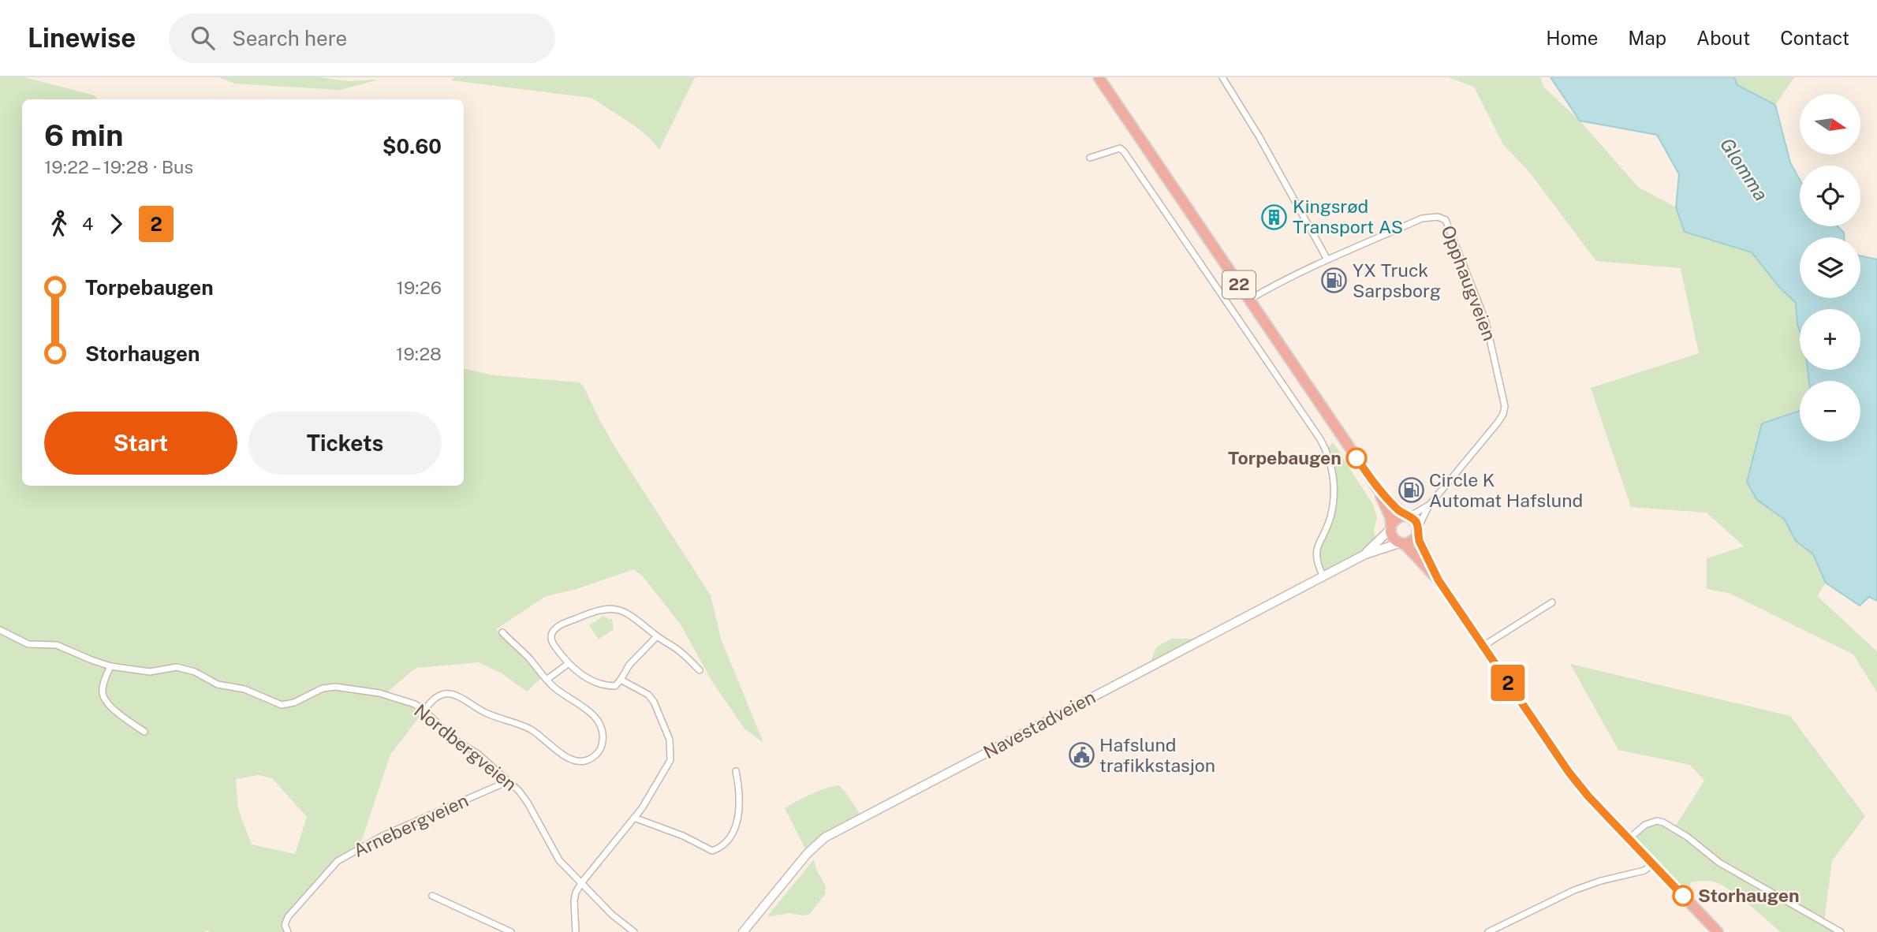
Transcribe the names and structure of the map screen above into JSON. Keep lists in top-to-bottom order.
{
  "streets": {
    "highway": ["22"],
    "street": [
      "Opphaugveien",
      "Navestadveien",
      "Nordbergveien",
      "Arnebergveien"
    ]
  },
  "crossings": [
    ["Opphaugveien", "22"],
    ["22", "Navestadveien"],
    ["Nordbergveien", "Arnebergveien"]
  ],
  "water": ["Glomma"],
  "places": {
    "building": ["Kingsrød Transport AS"],
    "fuel station": ["YX Truck Sarpsborg", "Circle K Automat Hafslund"],
    "other": ["Torpebaugen", "Storhaugen"],
    "public building": ["Hafslund trafikkstasjon"]
  },
  "lines": ["bus line 2"],
  "north": "right",
  "page": {
    "header": "Linewise",
    "search": "Search here",
    "nav": [
      "Home",
      "Map",
      "About",
      "Contact"
    ],
    "on_map": "2",
    "map_buttons": ["+", "−"],
    "heading": ["6 min", "19:22 – 19:28 · Bus", "$0.60"],
    "legs": ["4", "2"],
    "list": [
      {
        "name": "Torpebaugen",
        "value": "19:26"
      },
      {
        "name": "Storhaugen",
        "value": "19:28"
      }
    ],
    "buttons": ["Start", "Tickets"]
  }
}
